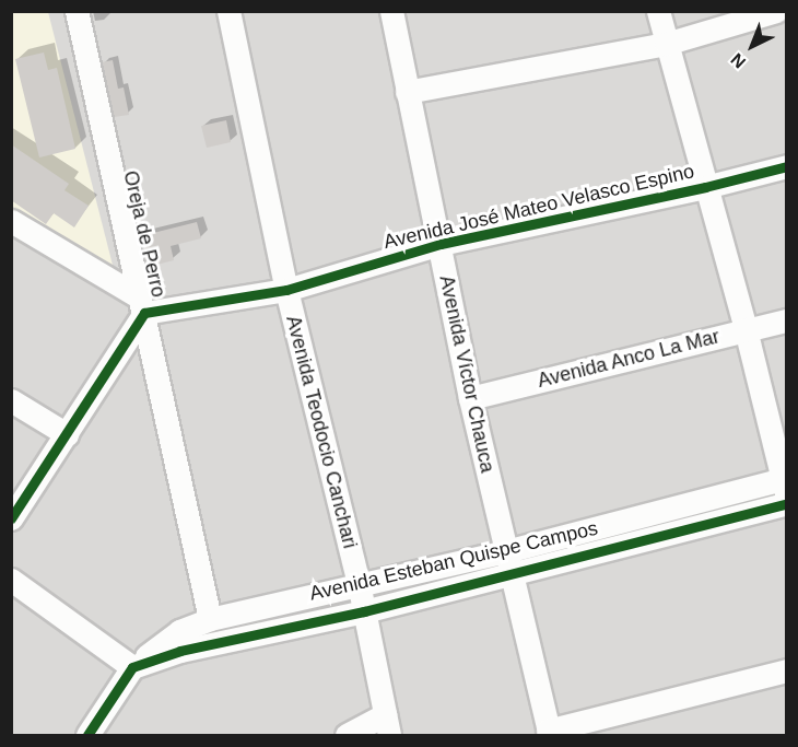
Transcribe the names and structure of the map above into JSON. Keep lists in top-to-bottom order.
{
  "streets": {
    "street": [
      "Avenida José Mateo Velasco Espino",
      "Oreja de Perro",
      "Avenida Anco La Mar",
      "Avenida Víctor Chauca",
      "Avenida Teodocio Canchari",
      "Avenida Esteban Quispe Campos"
    ]
  },
  "crossings": [
    ["Avenida José Mateo Velasco Espino", "Oreja de Perro"],
    ["Avenida José Mateo Velasco Espino", "Avenida Víctor Chauca"],
    ["Avenida José Mateo Velasco Espino", "Avenida Teodocio Canchari"],
    ["Oreja de Perro", "Avenida Esteban Quispe Campos"],
    ["Avenida Anco La Mar", "Avenida Víctor Chauca"],
    ["Avenida Víctor Chauca", "Avenida Esteban Quispe Campos"],
    ["Avenida Teodocio Canchari", "Avenida Esteban Quispe Campos"]
  ],
  "north": "bottom left"
}
